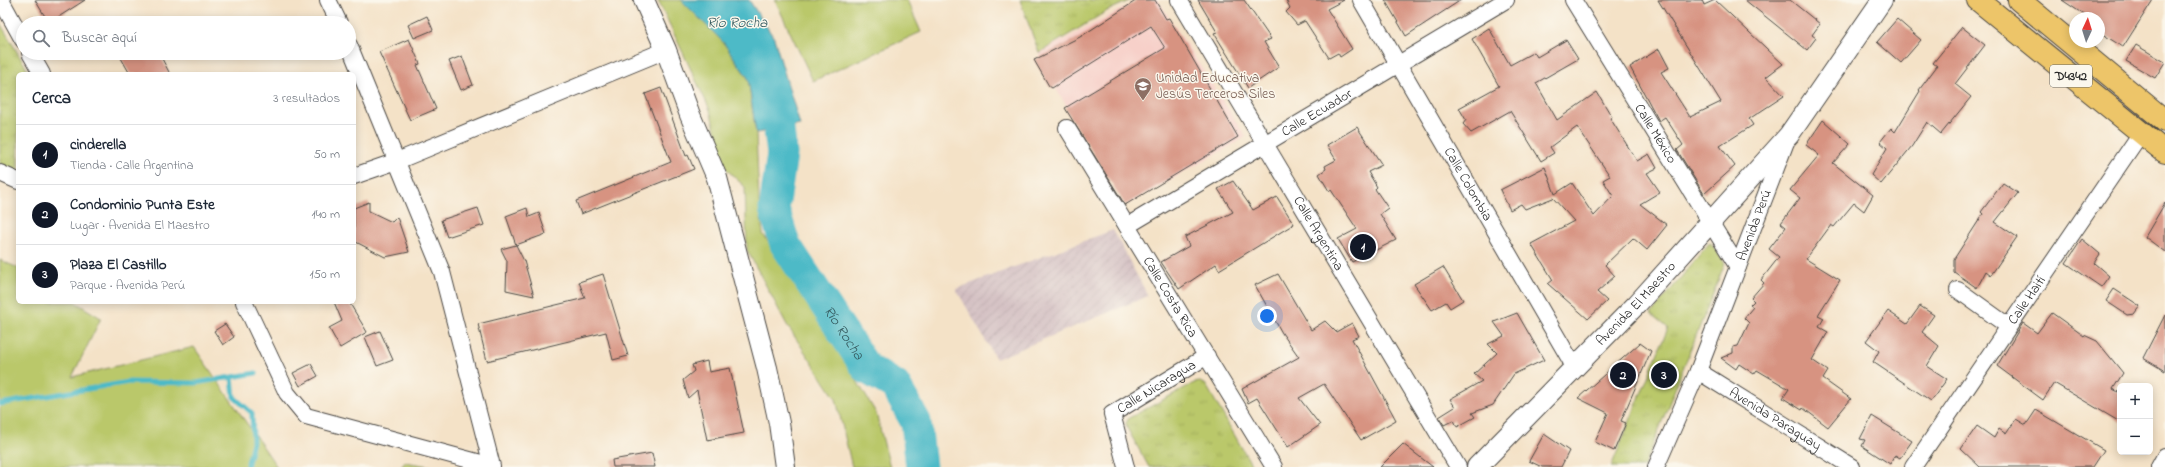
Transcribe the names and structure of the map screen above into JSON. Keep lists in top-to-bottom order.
{
  "streets": {
    "main road": ["D4342"],
    "street": [
      "Calle Ecuador",
      "Calle México",
      "Calle Colombia",
      "Avenida Perú",
      "Calle Argentina",
      "Calle Costa Rica",
      "Calle Haití",
      "Avenida El Maestro",
      "Calle Nicaragua",
      "Avenida Paraguay"
    ]
  },
  "crossings": [
    ["D4342", "Calle Haití"],
    ["Calle Ecuador", "Calle Colombia"],
    ["Calle Ecuador", "Calle Argentina"],
    ["Calle Ecuador", "Calle Costa Rica"],
    ["Calle México", "Avenida Perú"],
    ["Calle México", "Avenida El Maestro"],
    ["Calle Colombia", "Avenida El Maestro"],
    ["Avenida Perú", "Avenida El Maestro"],
    ["Avenida Perú", "Avenida Paraguay"],
    ["Calle Costa Rica", "Calle Nicaragua"]
  ],
  "water": ["Río Rocha"],
  "places": {
    "school or university": ["Unidad Educativa Jesús Terceros Siles"]
  },
  "north": "top",
  "page": {
    "search": "Buscar aquí",
    "heading": ["Cerca", "3 resultados"],
    "list": [
      {
        "mark": "1",
        "name": "cinderella",
        "note": "Tienda · Calle Argentina",
        "value": "50 m"
      },
      {
        "mark": "2",
        "name": "Condominio Punta Este",
        "note": "Lugar · Avenida El Maestro",
        "value": "140 m"
      },
      {
        "mark": "3",
        "name": "Plaza El Castillo",
        "note": "Parque · Avenida Perú",
        "value": "150 m"
      }
    ],
    "pins": ["1", "2", "3"],
    "map_buttons": ["+", "−"]
  }
}
